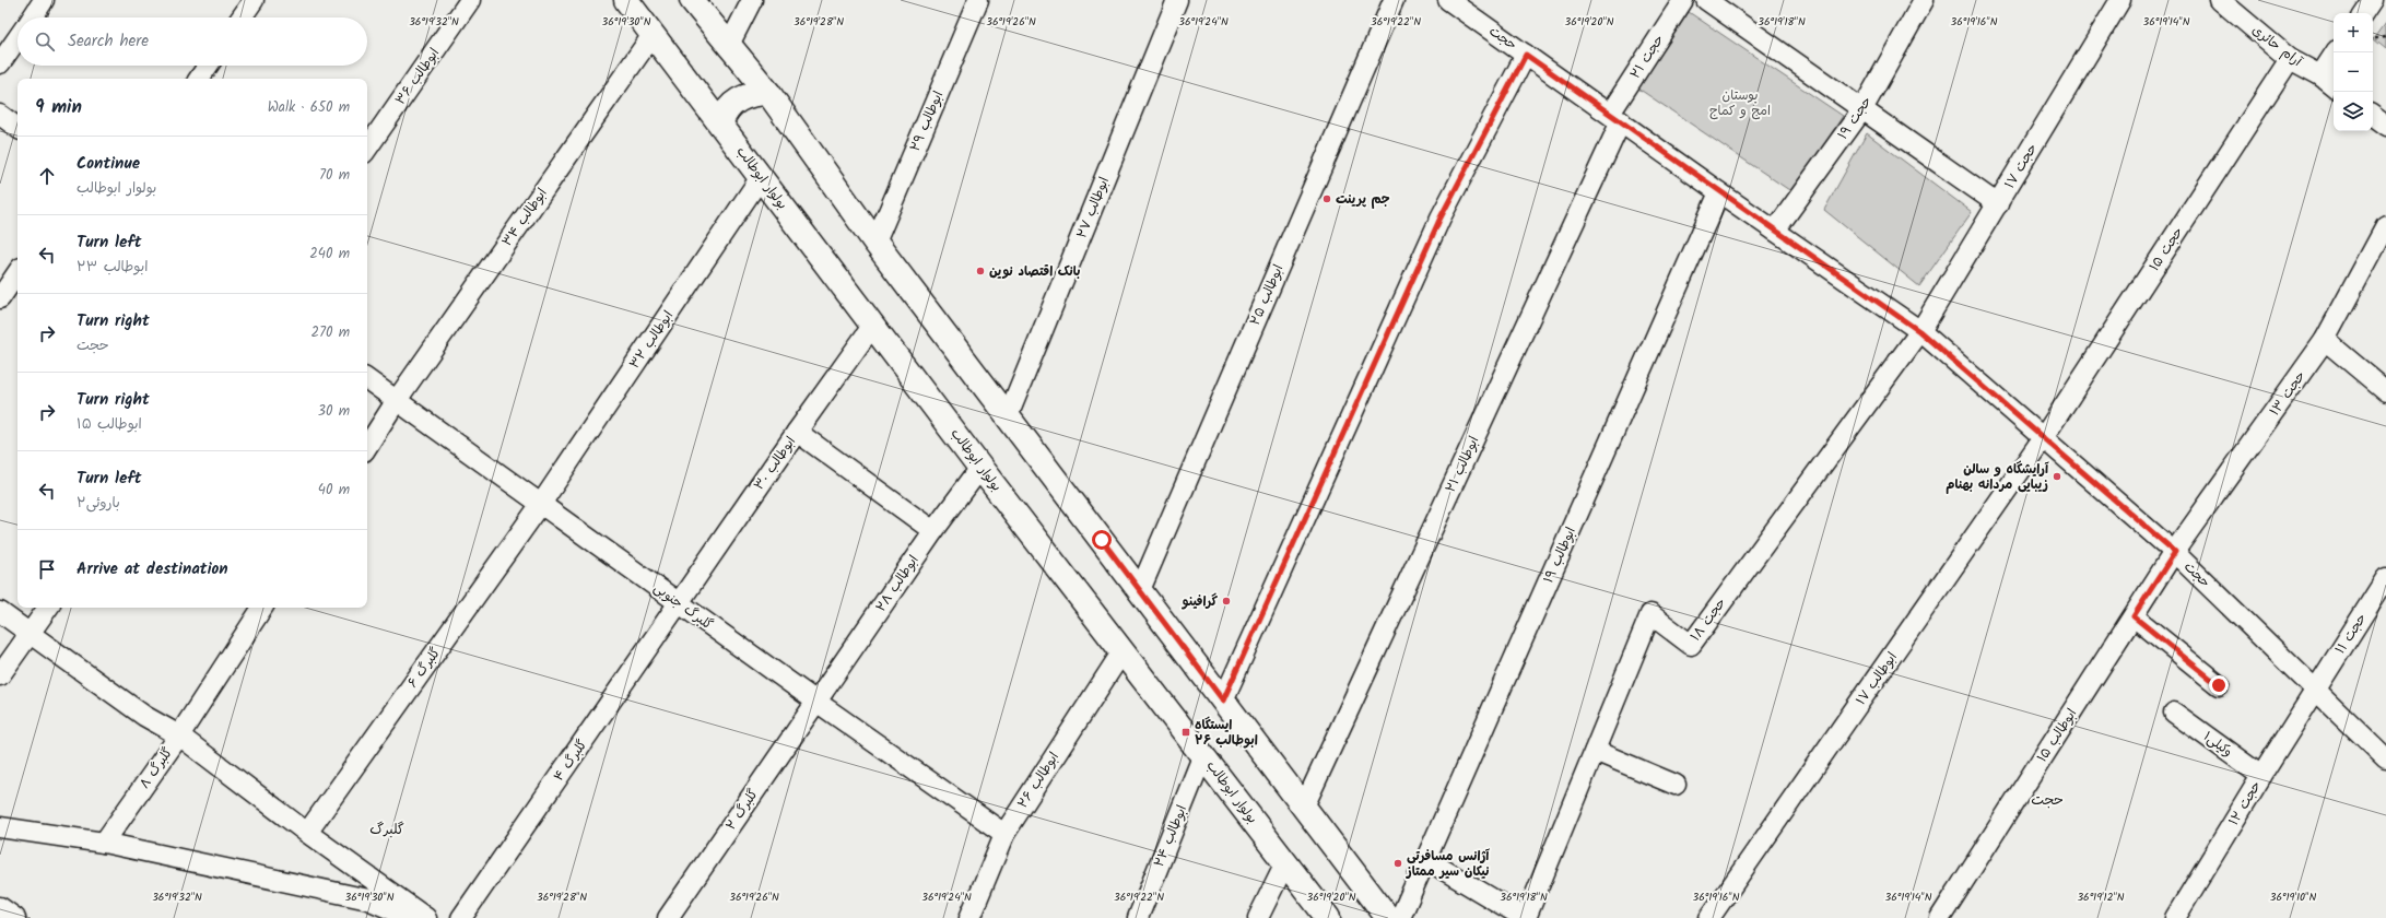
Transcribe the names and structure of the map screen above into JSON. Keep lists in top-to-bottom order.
{
  "streets": {
    "main road": ["بولوار ابوطالب"],
    "street": [
      "حجت",
      "آرام حائری",
      "حجت ۲۱",
      "ابوطالب ۳۶",
      "حجت ۱۹",
      "ابوطالب ۲۹",
      "حجت ۱۷",
      "ابوطالب ۲۷",
      "ابوطالب ۳۴",
      "حجت ۱۵",
      "ابوطالب ۲۵",
      "ابوطالب ۳۲",
      "حجت ۱۳",
      "ابوطالب ۳۰",
      "ابوطالب ۲۱",
      "ابوطالب ۱۹",
      "ابوطالب ۲۸",
      "گلبرگ جنوبی",
      "حجت ۱۸",
      "حجت ۱۱",
      "گلبرگ ۶",
      "ابوطالب ۱۷",
      "ابوطالب ۱۵",
      "وکیلی۱",
      "گلبرگ ۴",
      "گلبرگ ۸",
      "ابوطالب ۲۶",
      "حجت ۱۲",
      "گلبرگ ۲",
      "ابوطالب ۲۴"
    ]
  },
  "crossings": [
    ["حجت", "حجت ۲۱"],
    ["حجت", "حجت ۱۹"],
    ["حجت", "حجت ۱۷"],
    ["حجت", "حجت ۱۵"],
    ["حجت", "حجت ۱۳"],
    ["حجت", "ابوطالب ۲۱"],
    ["حجت", "ابوطالب ۱۹"],
    ["حجت", "حجت ۱۸"],
    ["حجت", "حجت ۱۱"],
    ["حجت", "ابوطالب ۱۷"],
    ["حجت", "ابوطالب ۱۵"],
    ["حجت", "حجت ۱۲"],
    ["آرام حائری", "حجت ۱۵"],
    ["حجت ۲۱", "ابوطالب ۲۱"],
    ["حجت ۱۷", "حجت ۱۸"],
    ["بولوار ابوطالب", "ابوطالب ۳۴"],
    ["بولوار ابوطالب", "ابوطالب ۳۲"],
    ["بولوار ابوطالب", "ابوطالب ۳۰"],
    ["بولوار ابوطالب", "ابوطالب ۲۸"],
    ["بولوار ابوطالب", "ابوطالب ۲۶"],
    ["بولوار ابوطالب", "ابوطالب ۲۴"],
    ["ابوطالب ۳۴", "گلبرگ جنوبی"],
    ["حجت ۱۵", "ابوطالب ۱۷"],
    ["ابوطالب ۳۲", "گلبرگ جنوبی"],
    ["ابوطالب ۳۲", "گلبرگ ۶"],
    ["حجت ۱۳", "ابوطالب ۱۵"],
    ["ابوطالب ۳۰", "گلبرگ جنوبی"],
    ["ابوطالب ۳۰", "گلبرگ ۴"],
    ["ابوطالب ۲۸", "گلبرگ جنوبی"],
    ["ابوطالب ۲۸", "گلبرگ ۲"],
    ["گلبرگ جنوبی", "گلبرگ ۶"],
    ["گلبرگ جنوبی", "گلبرگ ۴"],
    ["گلبرگ جنوبی", "ابوطالب ۲۶"],
    ["گلبرگ جنوبی", "گلبرگ ۲"],
    ["حجت ۱۱", "حجت ۱۲"],
    ["وکیلی۱", "حجت ۱۲"]
  ],
  "districts": ["حجت", "گلبرگ"],
  "parks": ["بوستان امج و کماج"],
  "places": {
    "other": [
      "جم پرینت",
      "بانک اقتصاد نوین",
      "آرایشگاه و سالن زیبایی مردانه بهنام",
      "گرافینو",
      "آژانس مسافرتی نیکان سیر ممتاز"
    ],
    "transit": ["ایستگاه ابوطالب ۲۶"]
  },
  "page": {
    "map_buttons": ["+", "−"],
    "search": "Search here",
    "heading": ["9 min", "Walk · 650 m"],
    "list": [
      ["Continue", "بولوار ابوطالب", "70 m"],
      ["Turn left", "ابوطالب ۲۳", "240 m"],
      ["Turn right", "حجت", "270 m"],
      ["Turn right", "ابوطالب ۱۵", "30 m"],
      ["Turn left", "باروئی۲", "40 m"],
      "Arrive at destination"
    ]
  },
  "coordinates": [
    "36°19'32\"N",
    "36°19'30\"N",
    "36°19'28\"N",
    "36°19'26\"N",
    "36°19'24\"N",
    "36°19'22\"N",
    "36°19'20\"N",
    "36°19'18\"N",
    "36°19'16\"N",
    "36°19'14\"N",
    "36°19'12\"N",
    "36°19'10\"N"
  ]
}
